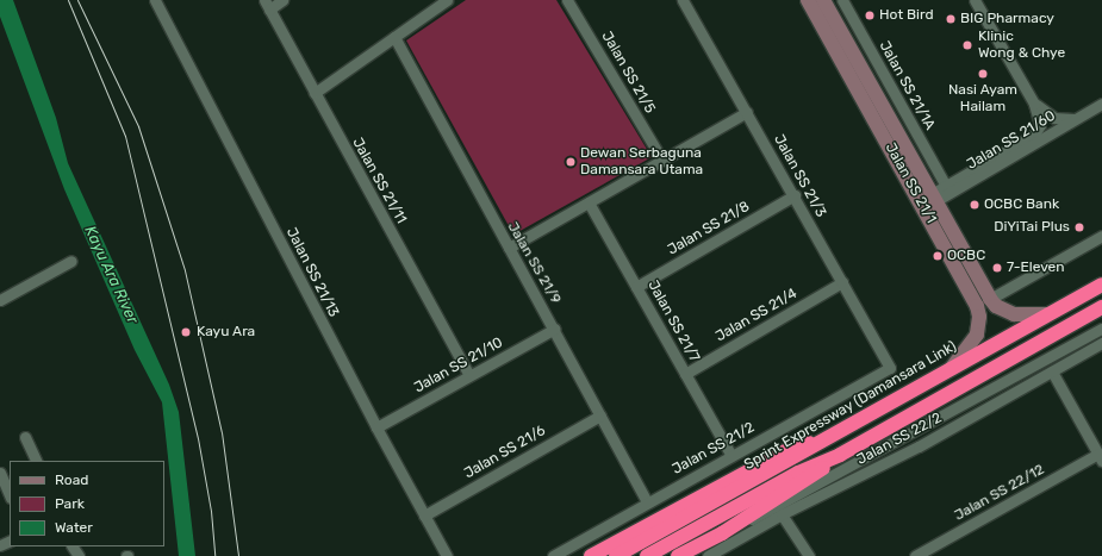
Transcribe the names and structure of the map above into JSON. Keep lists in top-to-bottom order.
{
  "streets": {
    "highway": ["Sprint Expressway (Damansara Link)"],
    "street": [
      "Jalan SS 21/5",
      "Jalan SS 21/1A",
      "Jalan SS 21/60",
      "Jalan SS 21/3",
      "Jalan SS 21/11",
      "Jalan SS 21/1",
      "Jalan SS 21/8",
      "Jalan SS 21/9",
      "Jalan SS 21/13",
      "Jalan SS 21/4",
      "Jalan SS 21/7",
      "Jalan SS 21/10",
      "Jalan SS 22/2",
      "Jalan SS 21/2",
      "Jalan SS 21/6",
      "Jalan SS 22/12"
    ]
  },
  "crossings": [
    ["Jalan SS 21/1A", "Jalan SS 21/60"],
    ["Jalan SS 21/60", "Jalan SS 21/1"],
    ["Jalan SS 21/3", "Jalan SS 21/8"],
    ["Jalan SS 21/3", "Jalan SS 21/4"],
    ["Jalan SS 21/3", "Jalan SS 21/2"],
    ["Jalan SS 21/11", "Jalan SS 21/10"],
    ["Jalan SS 21/1", "Sprint Expressway (Damansara Link)"],
    ["Jalan SS 21/8", "Jalan SS 21/7"],
    ["Jalan SS 21/9", "Jalan SS 21/10"],
    ["Jalan SS 21/9", "Jalan SS 21/2"],
    ["Jalan SS 21/9", "Jalan SS 21/6"],
    ["Jalan SS 21/13", "Jalan SS 21/10"],
    ["Jalan SS 21/13", "Jalan SS 21/6"],
    ["Jalan SS 21/4", "Jalan SS 21/7"],
    ["Jalan SS 21/7", "Jalan SS 21/2"]
  ],
  "water": ["Kayu Ara River"],
  "places": [
    "Hot Bird",
    "BIG Pharmacy",
    "Klinic Wong & Chye",
    "Nasi Ayam Hailam",
    "Dewan Serbaguna Damansara Utama",
    "OCBC Bank",
    "DiYiTai Plus",
    "OCBC",
    "7-Eleven",
    "Kayu Ara"
  ],
  "legend": ["Road", "Park", "Water"]
}
